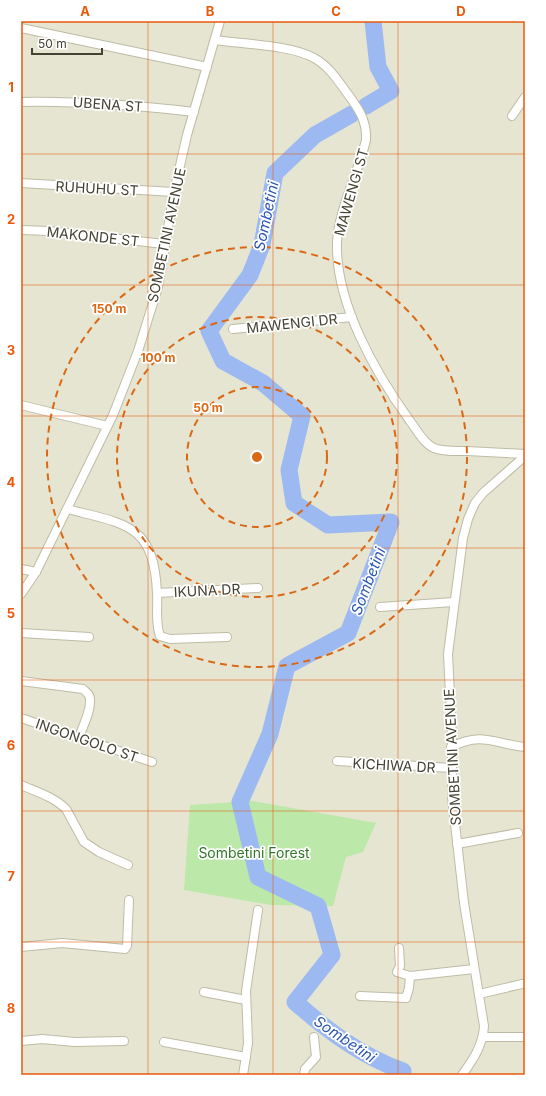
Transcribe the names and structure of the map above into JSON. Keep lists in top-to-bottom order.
{
  "streets": {
    "street": [
      "UBENA ST",
      "RUHUHU ST",
      "MAWENGI ST",
      "SOMBETINI AVENUE",
      "MAKONDE ST",
      "MAWENGI DR",
      "IKUNA DR",
      "INGONGOLO ST",
      "KICHIWA DR"
    ]
  },
  "crossings": [
    ["UBENA ST", "SOMBETINI AVENUE"],
    ["RUHUHU ST", "SOMBETINI AVENUE"],
    ["MAWENGI ST", "SOMBETINI AVENUE"],
    ["MAWENGI ST", "MAWENGI DR"],
    ["SOMBETINI AVENUE", "MAKONDE ST"],
    ["SOMBETINI AVENUE", "KICHIWA DR"]
  ],
  "water": ["Sombetini"],
  "parks": ["Sombetini Forest"],
  "scale_bar": "50 m",
  "grid": {
    "columns": [
      "A",
      "B",
      "C",
      "D"
    ],
    "rows": [
      "1",
      "2",
      "3",
      "4",
      "5",
      "6",
      "7",
      "8"
    ]
  },
  "rings": ["150 m", "100 m", "50 m"]
}
